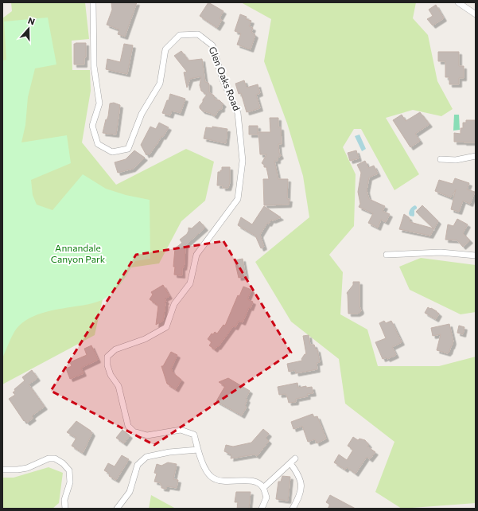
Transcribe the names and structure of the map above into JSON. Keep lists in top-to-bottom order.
{
  "streets": {
    "street": ["Glen Oaks Road"]
  },
  "parks": ["Annandale Canyon Park"],
  "north": "top"
}
